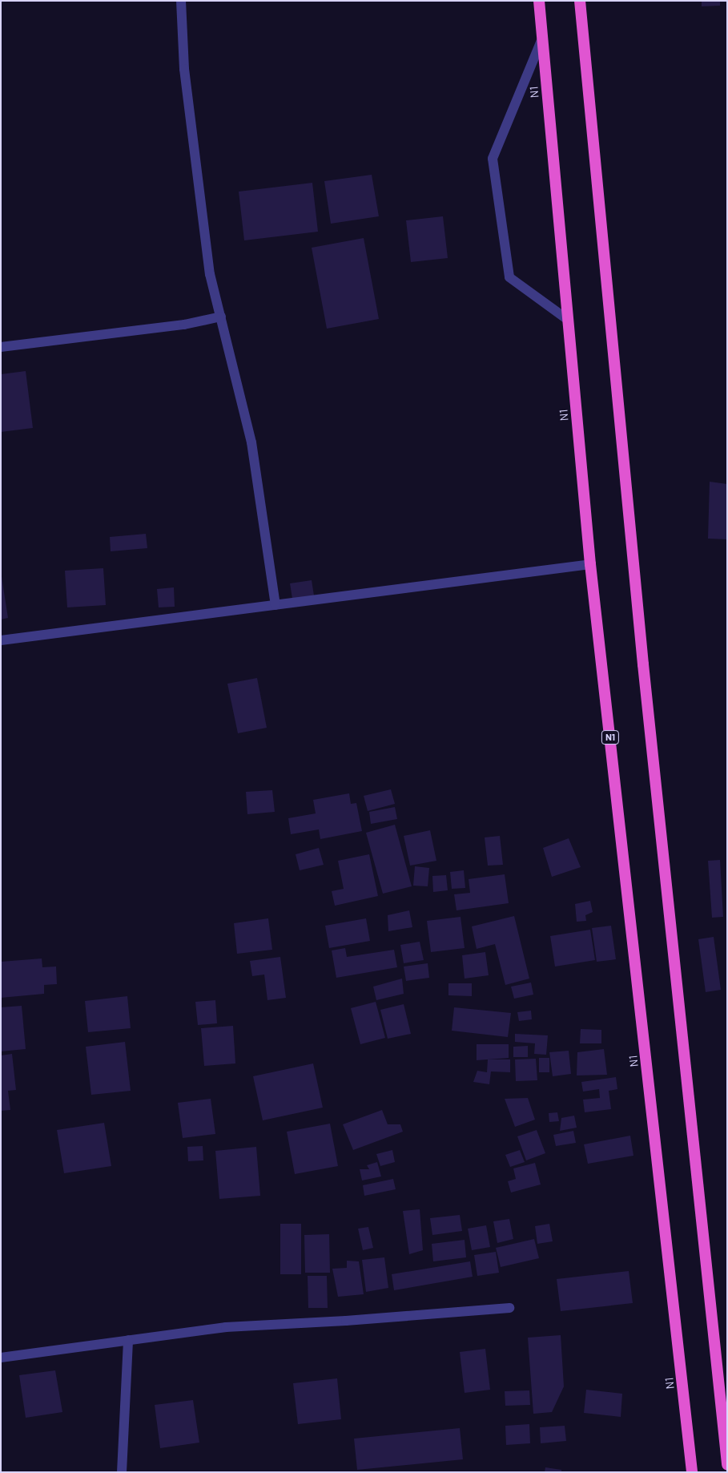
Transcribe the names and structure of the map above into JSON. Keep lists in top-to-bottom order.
{
  "streets": {
    "highway": ["N1"]
  }
}
